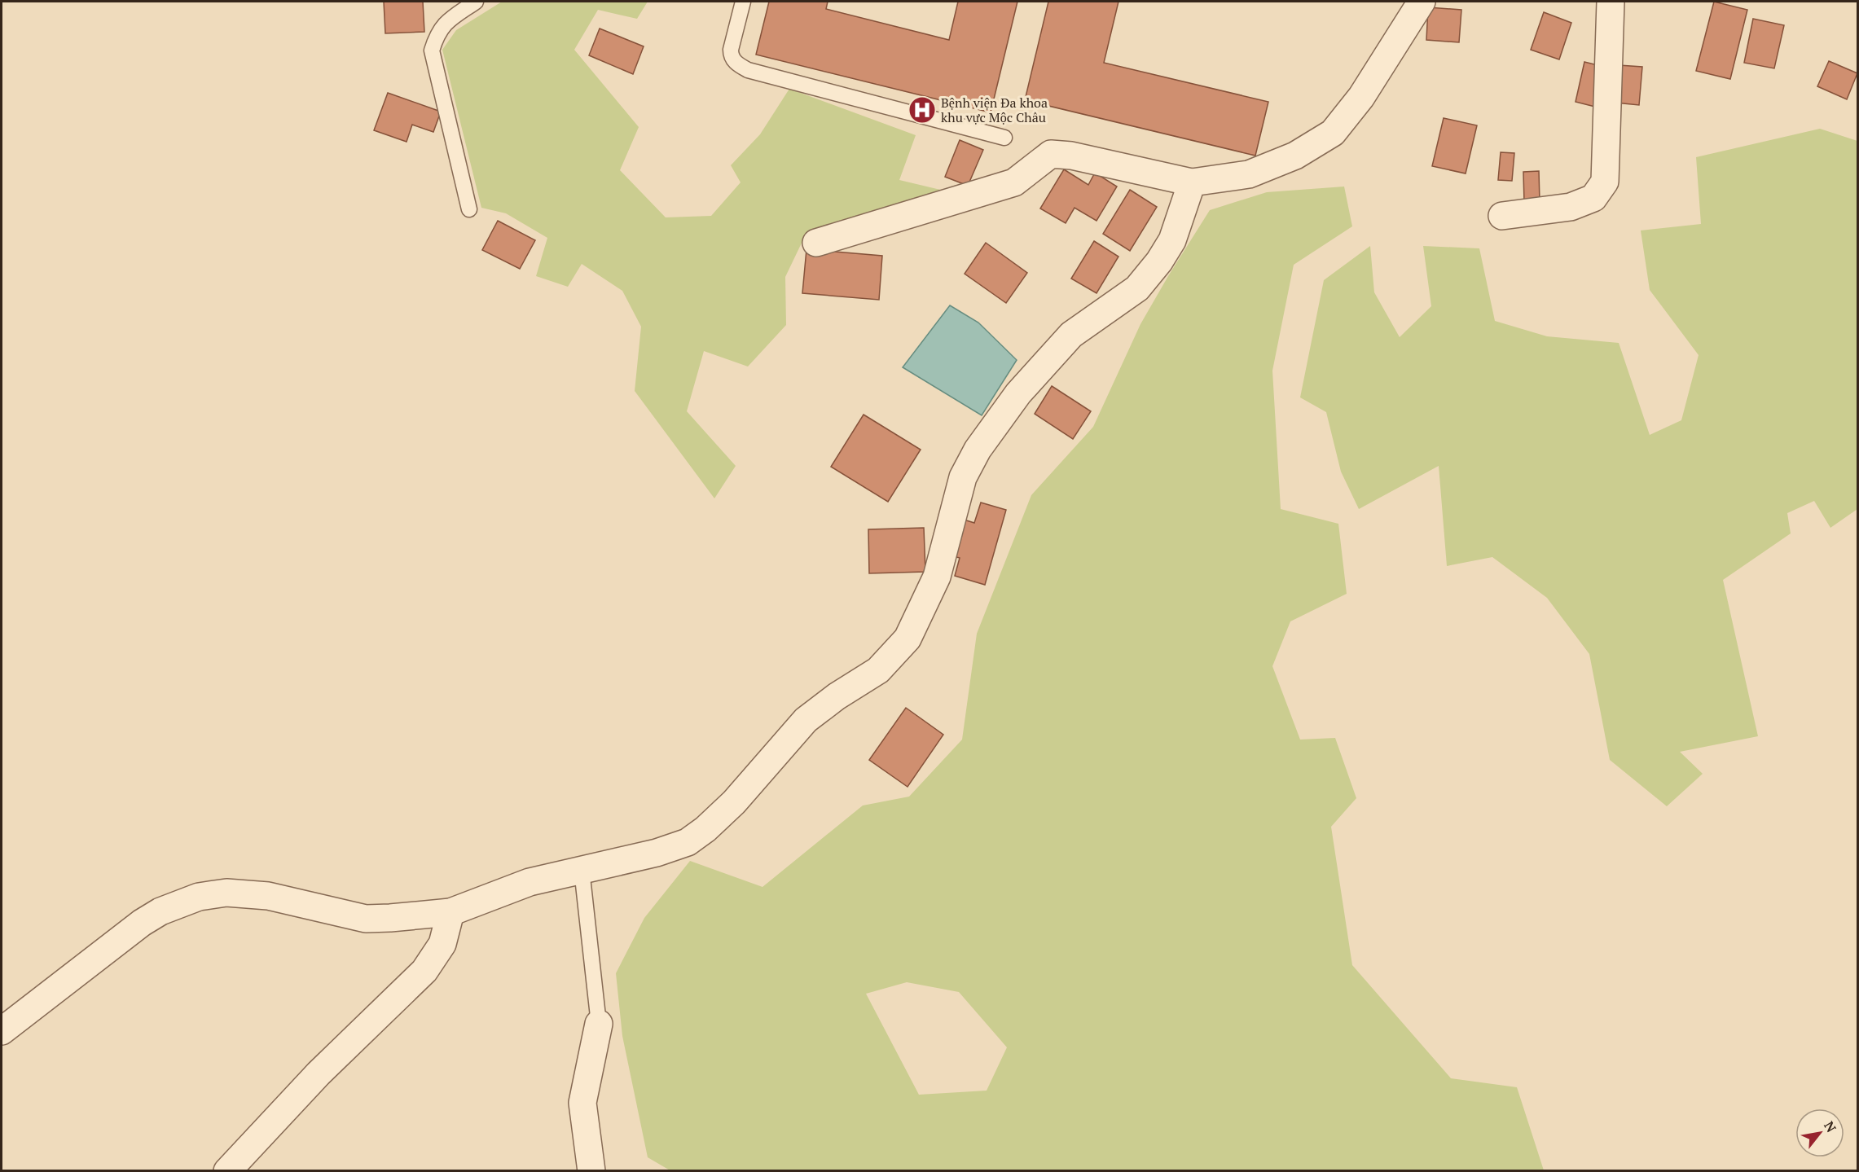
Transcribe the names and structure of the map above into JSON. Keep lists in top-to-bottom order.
{
  "places": {
    "hospital": ["Bệnh viện Đa khoa khu vực Mộc Châu"]
  },
  "north": "top right"
}
